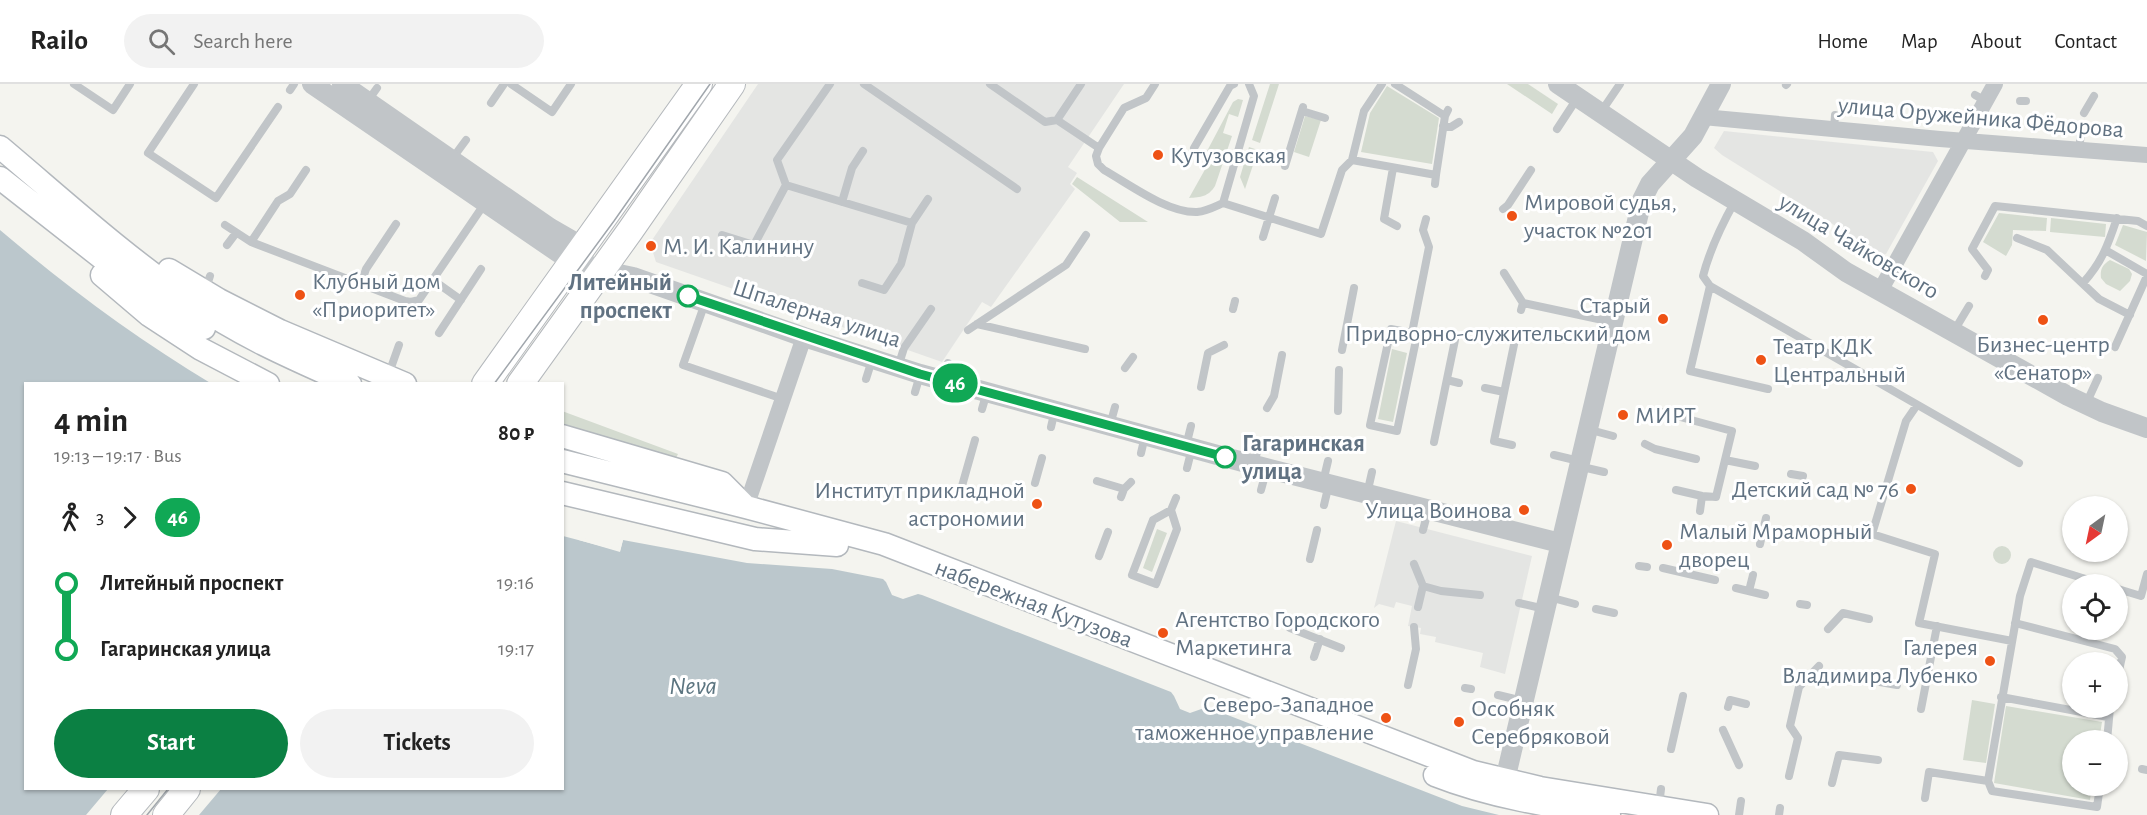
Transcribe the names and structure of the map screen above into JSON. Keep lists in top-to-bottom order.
{
  "streets": {
    "main road": ["набережная Кутузова"],
    "street": ["улица Оружейника Фёдорова", "улица Чайковского", "Шпалерная улица"]
  },
  "water": ["Neva"],
  "places": [
    "Кутузовская",
    "Мировой судья, участок №201",
    "М. И. Калинину",
    "Клубный дом «Приоритет»",
    "Литейный проспект",
    "Старый Придворно-служительский дом",
    "Бизнес-центр «Сенатор»",
    "Театр КДК Центральный",
    "МИРТ",
    "Гагаринская улица",
    "Детский сад № 76",
    "Институт прикладной астрономии",
    "Улица Воинова",
    "Малый Мраморный дворец",
    "Агентство Городского Маркетинга",
    "Галерея Владимира Лубенко",
    "Северо-Западное таможенное управление",
    "Особняк Серебряковой"
  ],
  "lines": ["bus line 46"],
  "north": "bottom left",
  "page": {
    "header": "Railo",
    "search": "Search here",
    "nav": [
      "Home",
      "Map",
      "About",
      "Contact"
    ],
    "on_map": "46",
    "heading": ["4 min", "19:13 – 19:17 · Bus", "80 ₽"],
    "legs": ["3", "46"],
    "map_buttons": ["+", "−"],
    "list": [
      {
        "name": "Литейный проспект",
        "value": "19:16"
      },
      {
        "name": "Гагаринская улица",
        "value": "19:17"
      }
    ],
    "buttons": ["Start", "Tickets"]
  }
}
